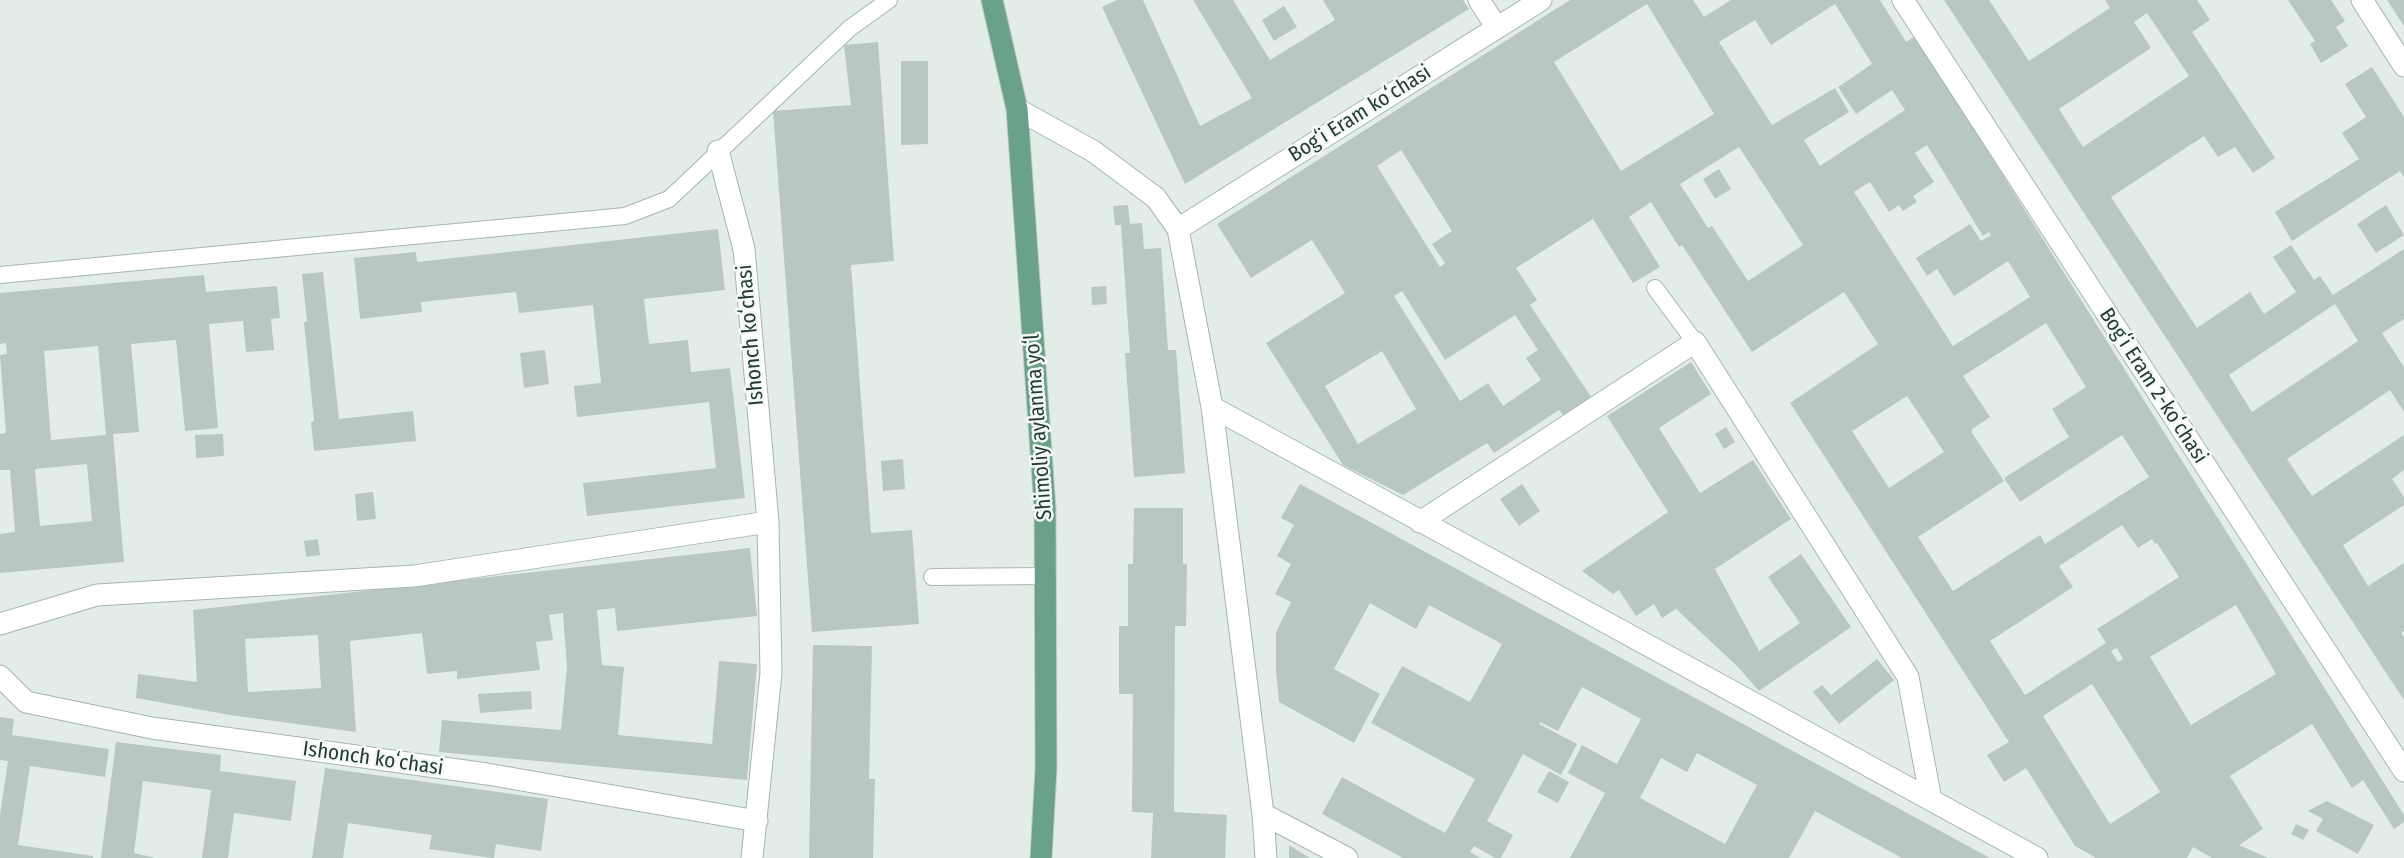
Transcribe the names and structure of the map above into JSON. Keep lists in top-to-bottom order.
{
  "streets": {
    "main road": ["Shimoliy aylanma yoʻl"],
    "street": ["Bogʻi Eram koʻchasi", "Ishonch koʻchasi", "Bogʻi Eram 2-koʻchasi"]
  }
}
